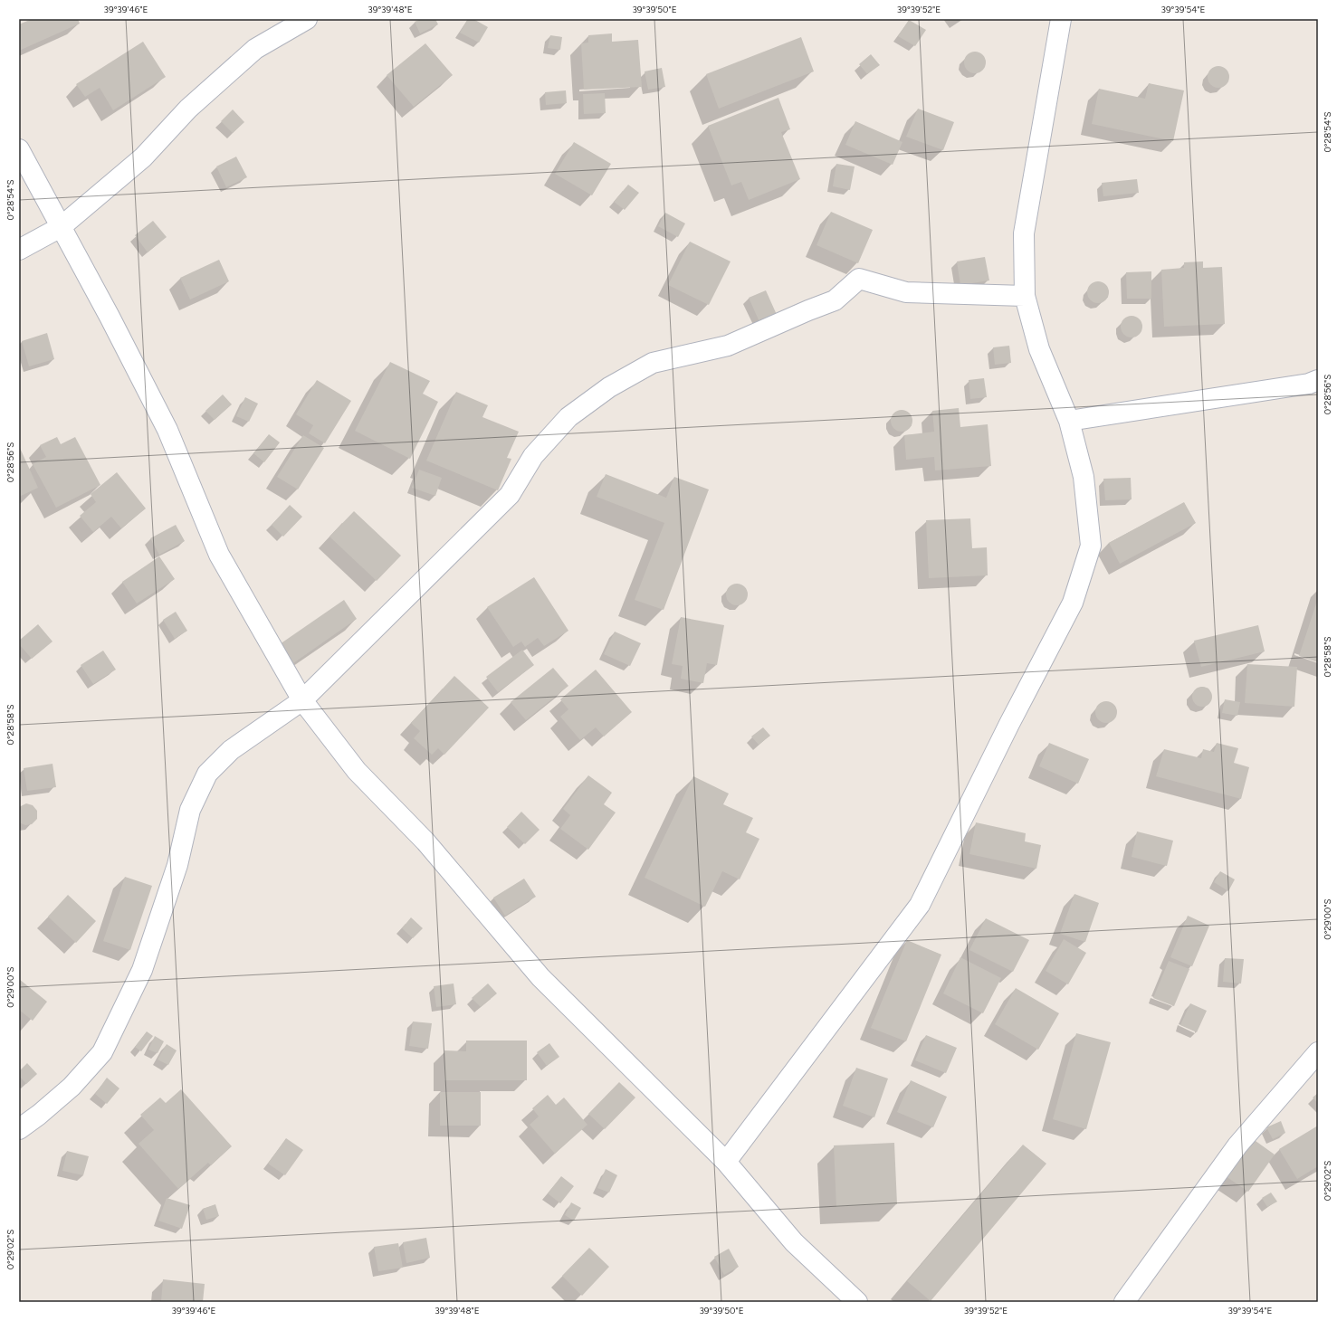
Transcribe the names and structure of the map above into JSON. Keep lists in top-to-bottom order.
{
  "coordinates": [
    "39°39'46\"E",
    "39°39'48\"E",
    "39°39'50\"E",
    "39°39'52\"E",
    "39°39'54\"E",
    "0°28'54\"S",
    "0°28'56\"S",
    "0°28'58\"S",
    "0°29'00\"S",
    "0°29'02\"S"
  ]
}
